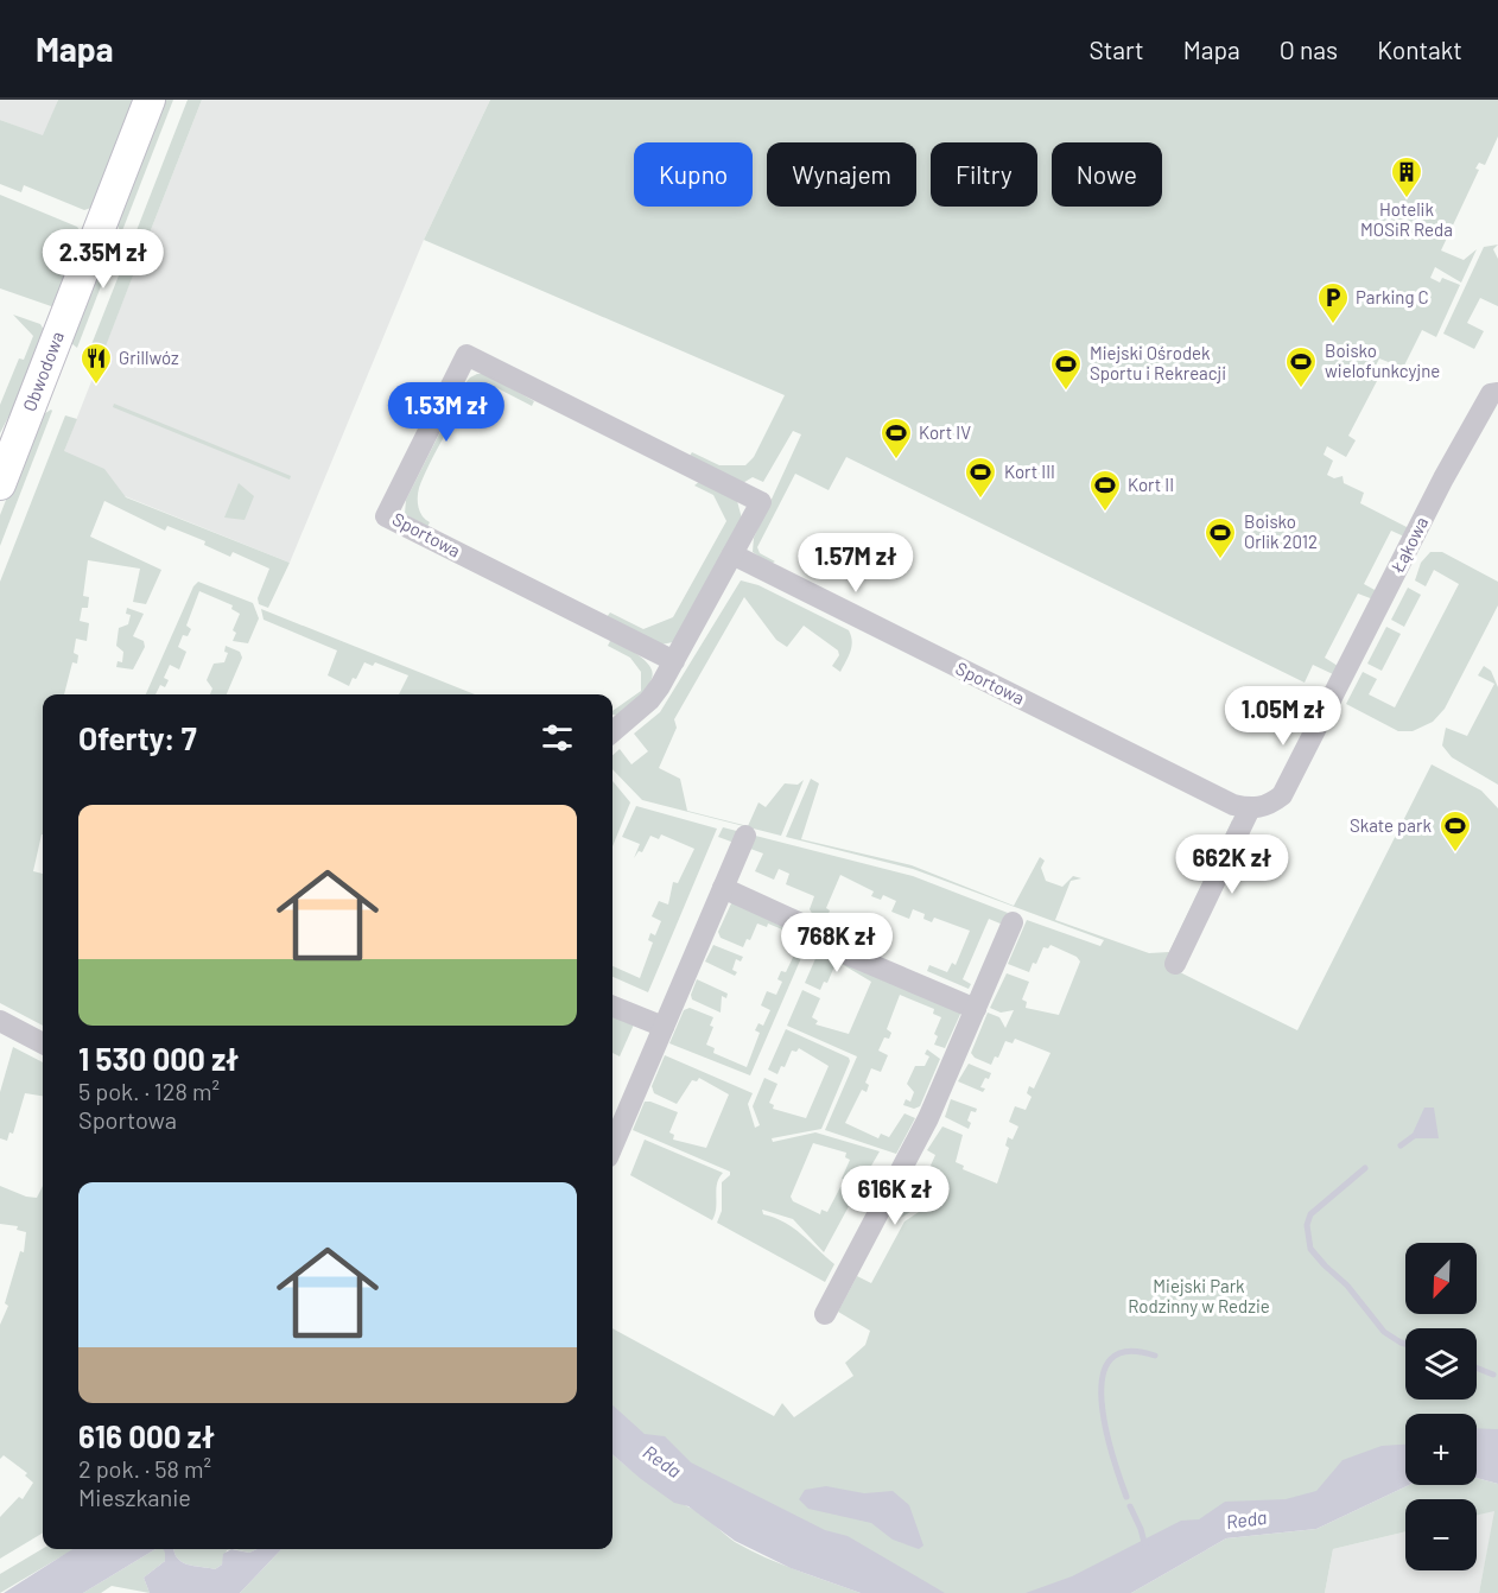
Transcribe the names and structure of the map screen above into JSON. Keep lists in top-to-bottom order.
{
  "streets": {
    "main road": ["Obwodowa"],
    "street": ["Sportowa", "Łąkowa"]
  },
  "crossings": [
    ["Sportowa", "Łąkowa"]
  ],
  "water": ["Reda"],
  "parks": ["Miejski Park Rodzinny w Redzie"],
  "places": {
    "building": ["Hotelik MOSiR Reda"],
    "parking": ["Parking C"],
    "restaurant": ["Grillwóz"],
    "sports": [
      "Boisko wielofunkcyjne",
      "Miejski Ośrodek Sportu i Rekreacji",
      "Kort IV",
      "Kort III",
      "Kort II",
      "Boisko Orlik 2012",
      "Skate park"
    ]
  },
  "north": "bottom left",
  "page": {
    "header": "Mapa",
    "nav": [
      "Start",
      "Mapa",
      "O nas",
      "Kontakt"
    ],
    "chip": [
      "Kupno",
      "Wynajem",
      "Filtry",
      "Nowe"
    ],
    "price": [
      "2.35M zł",
      "1.53M zł",
      "1.57M zł",
      "1.05M zł",
      "662K zł",
      "768K zł",
      "616K zł"
    ],
    "heading": "Oferty: 7",
    "list": [
      {
        "name": "1 530 000 zł",
        "note": "5 pok. · 128 m² · Sportowa"
      },
      {
        "name": "616 000 zł",
        "note": "2 pok. · 58 m² · Mieszkanie"
      }
    ],
    "map_buttons": ["+", "−"]
  }
}
